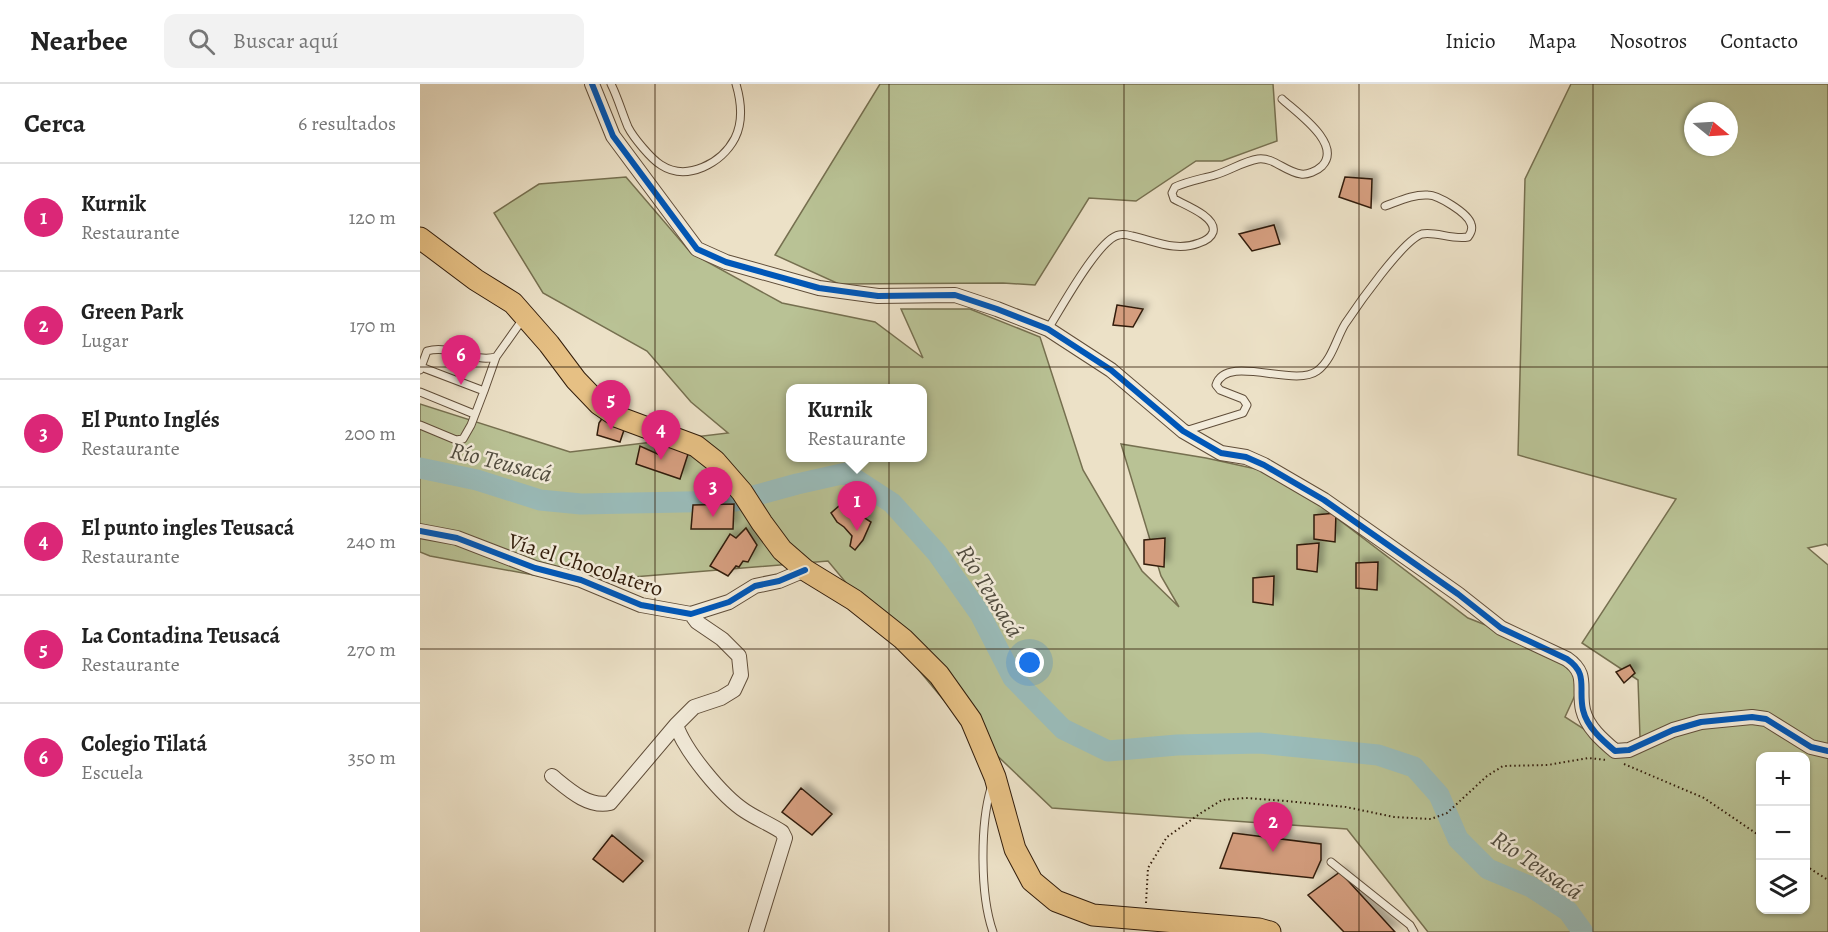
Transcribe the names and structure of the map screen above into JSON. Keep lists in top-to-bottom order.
{
  "streets": {
    "street": ["Vía el Chocolatero"]
  },
  "water": ["Río Teusacá"],
  "north": "right",
  "page": {
    "header": "Nearbee",
    "search": "Buscar aquí",
    "nav": [
      "Inicio",
      "Mapa",
      "Nosotros",
      "Contacto"
    ],
    "heading": ["Cerca", "6 resultados"],
    "list": [
      {
        "mark": "1",
        "name": "Kurnik",
        "note": "Restaurante",
        "value": "120 m"
      },
      {
        "mark": "2",
        "name": "Green Park",
        "note": "Lugar",
        "value": "170 m"
      },
      {
        "mark": "3",
        "name": "El Punto Inglés",
        "note": "Restaurante",
        "value": "200 m"
      },
      {
        "mark": "4",
        "name": "El punto ingles Teusacá",
        "note": "Restaurante",
        "value": "240 m"
      },
      {
        "mark": "5",
        "name": "La Contadina Teusacá",
        "note": "Restaurante",
        "value": "270 m"
      },
      {
        "mark": "6",
        "name": "Colegio Tilatá",
        "note": "Escuela",
        "value": "350 m"
      }
    ],
    "pins": [
      "6",
      "5",
      "4",
      "3",
      "1",
      "2"
    ],
    "popup": ["Kurnik", "Restaurante"],
    "map_buttons": ["+", "−"]
  }
}
